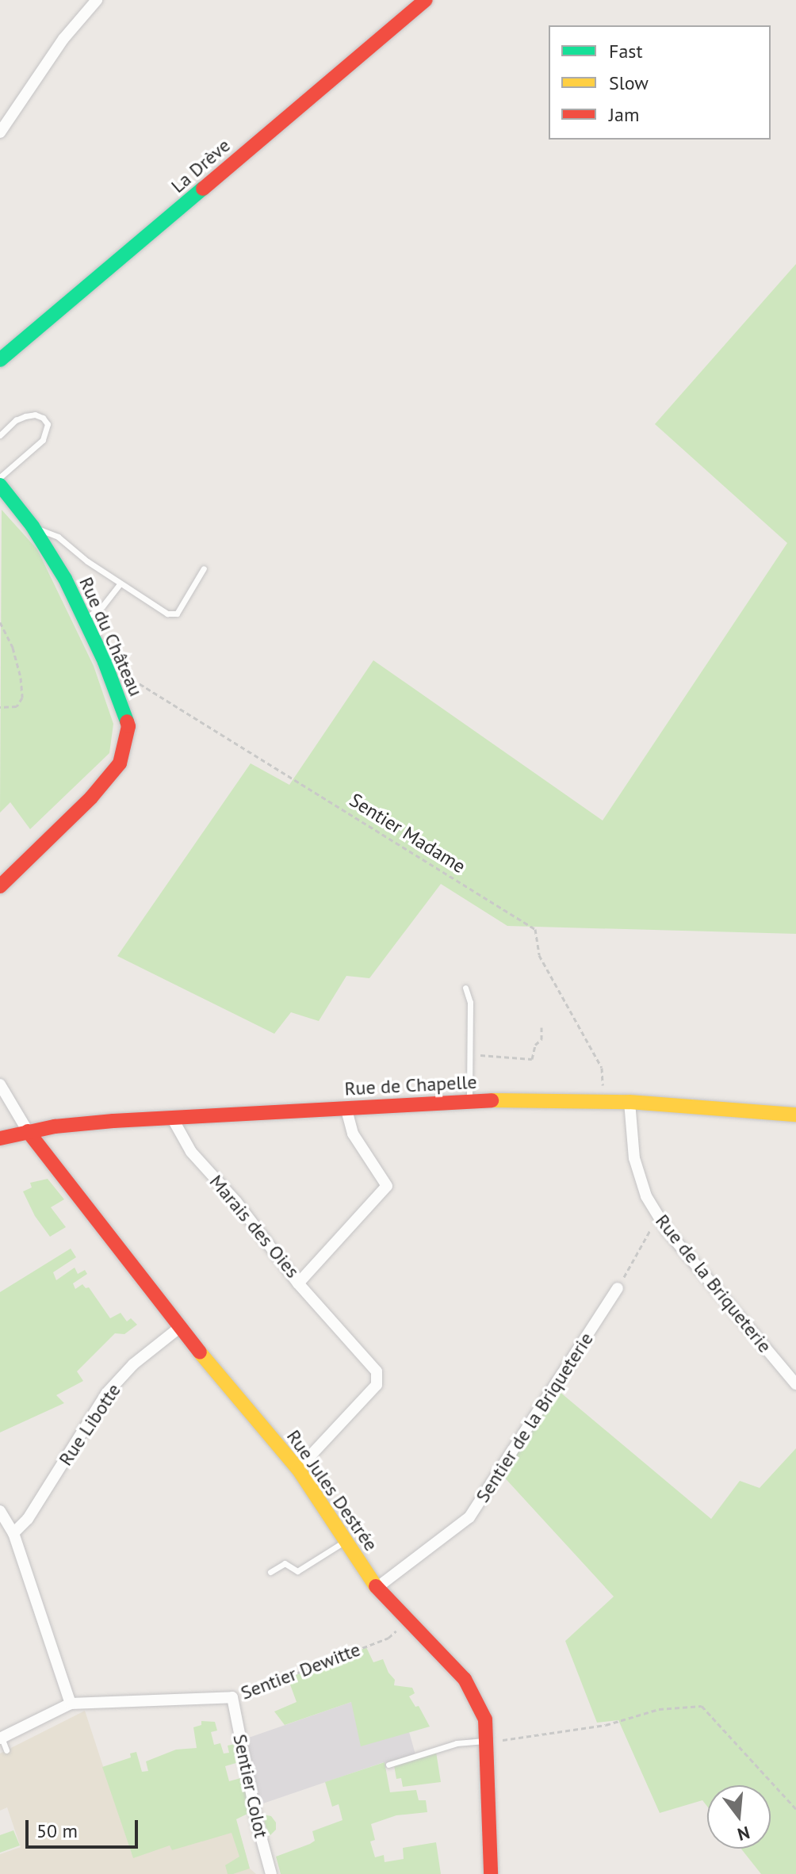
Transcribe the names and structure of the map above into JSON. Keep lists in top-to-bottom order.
{
  "streets": {
    "street": [
      "La Drève",
      "Rue du Château",
      "Rue de Chapelle",
      "Marais des Oies",
      "Rue de la Briqueterie",
      "Sentier de la Briqueterie",
      "Rue Libotte",
      "Rue Jules Destrée",
      "Sentier Dewitte",
      "Sentier Colot"
    ],
    "path": ["Sentier Madame"]
  },
  "crossings": [
    ["Sentier Madame", "Rue de Chapelle"],
    ["Rue de Chapelle", "Marais des Oies"],
    ["Rue de Chapelle", "Rue de la Briqueterie"],
    ["Rue de Chapelle", "Rue Jules Destrée"],
    ["Sentier de la Briqueterie", "Rue Jules Destrée"],
    ["Rue Libotte", "Rue Jules Destrée"],
    ["Rue Jules Destrée", "Sentier Dewitte"],
    ["Sentier Dewitte", "Sentier Colot"]
  ],
  "legend": ["Fast", "Slow", "Jam"],
  "scale_bar": "50 m",
  "north": "bottom"
}
